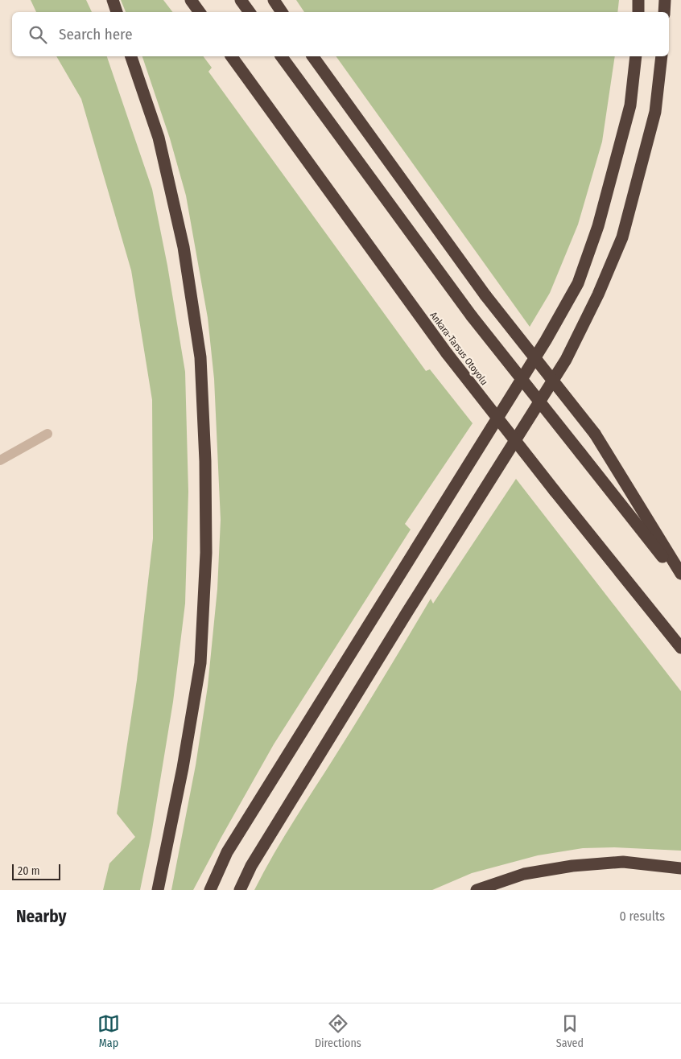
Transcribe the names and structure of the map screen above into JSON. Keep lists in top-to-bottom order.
{
  "streets": {
    "highway": ["Ankara-Tarsus Otoyolu"]
  },
  "scale_bar": "20 m",
  "page": {
    "search": "Search here",
    "scale": "20 m",
    "heading": ["Nearby", "0 results"],
    "nav": ["Map", "Directions", "Saved"]
  }
}
